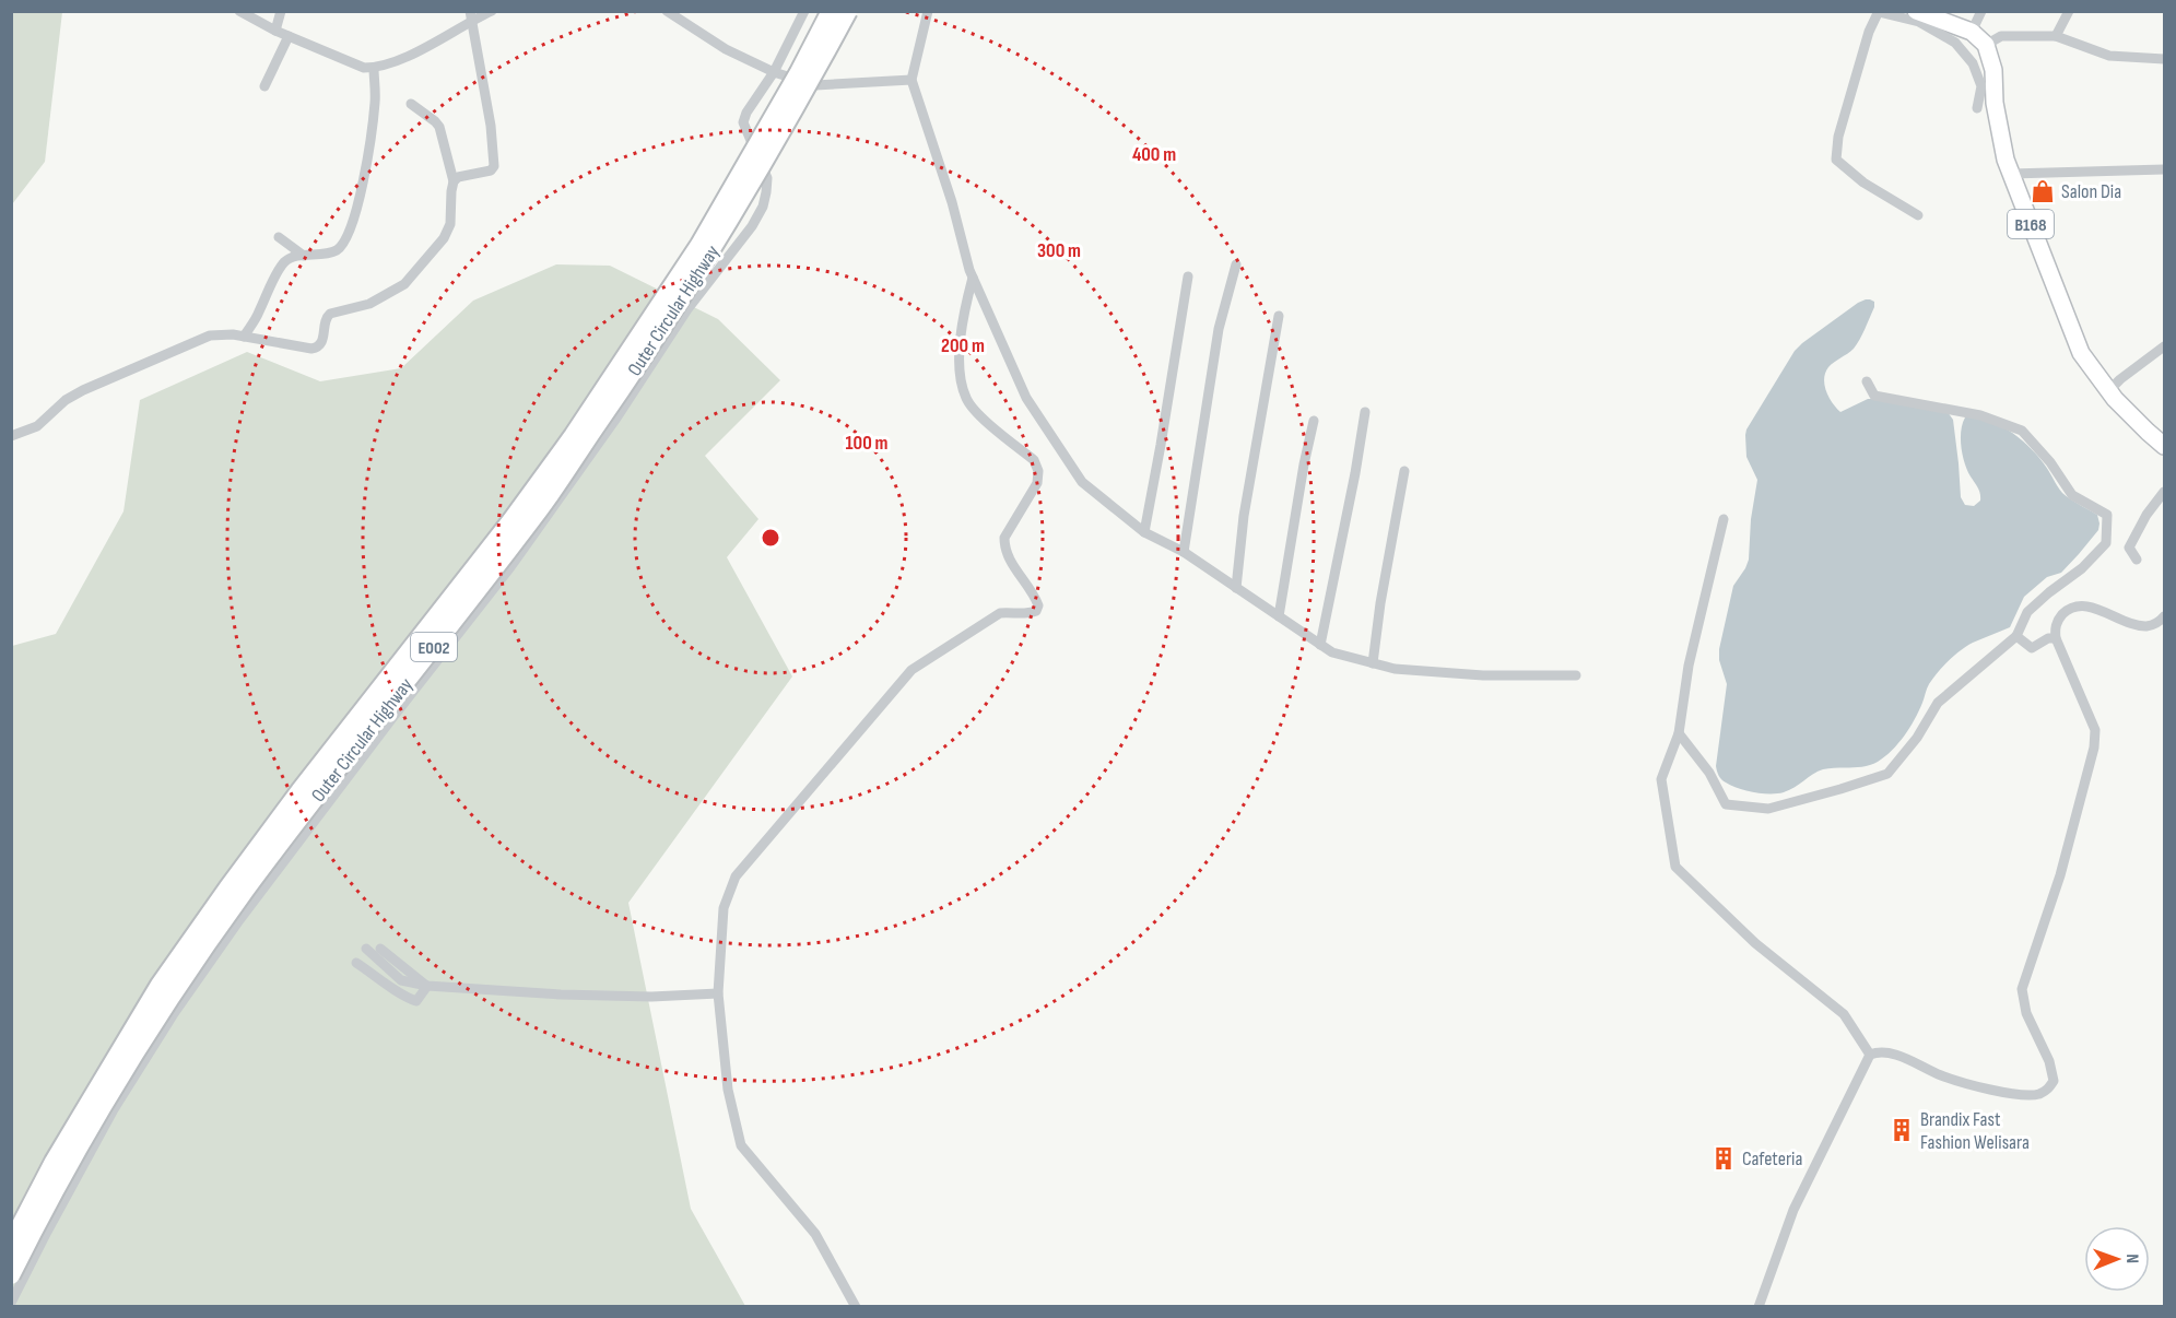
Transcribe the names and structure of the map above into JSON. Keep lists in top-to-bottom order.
{
  "streets": {
    "highway": ["Outer Circular Highway", "E002"],
    "main road": ["B168"]
  },
  "places": {
    "shop": ["Salon Dia"],
    "building": ["Brandix Fast Fashion Welisara", "Cafeteria"]
  },
  "north": "right",
  "rings": [
    "400 m",
    "300 m",
    "200 m",
    "100 m"
  ]
}
